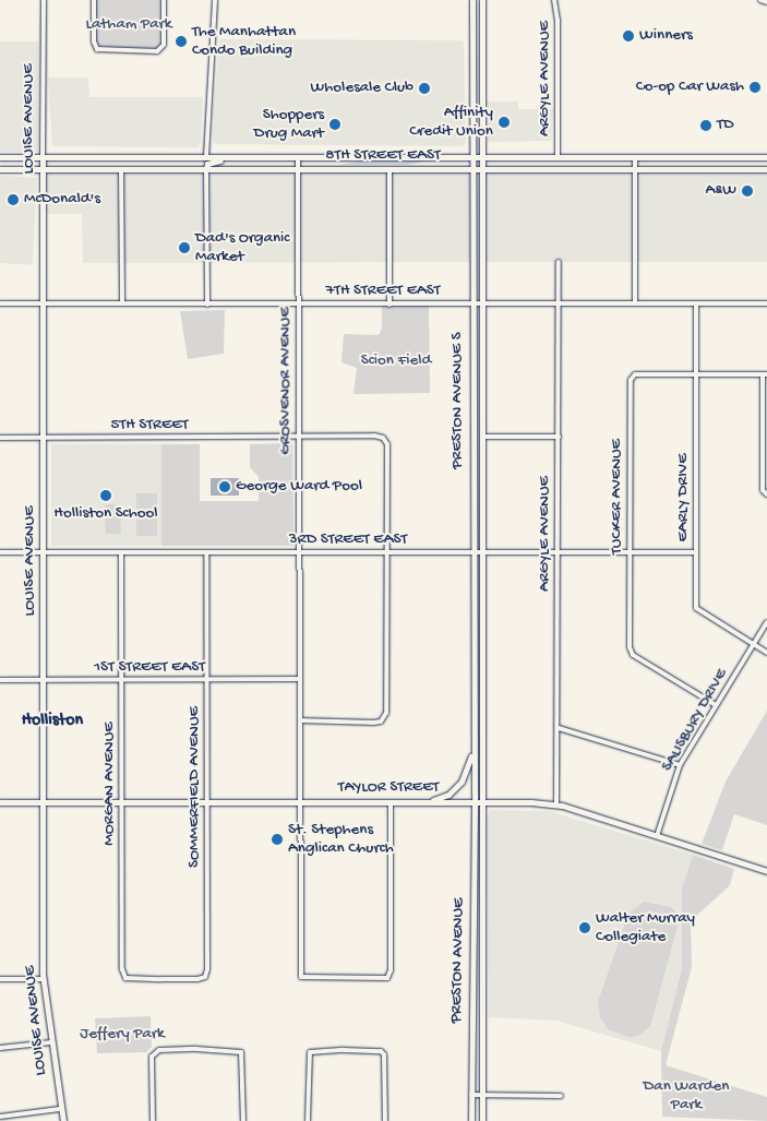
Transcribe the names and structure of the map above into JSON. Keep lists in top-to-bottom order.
{
  "streets": {
    "main road": [
      "LOUISE AVENUE",
      "8TH STREET EAST",
      "PRESTON AVENUE S",
      "TAYLOR STREET",
      "PRESTON AVENUE"
    ],
    "street": [
      "ARGYLE AVENUE",
      "7TH STREET EAST",
      "GROSVENOR AVENUE",
      "5TH STREET",
      "TUCKER AVENUE",
      "EARLY DRIVE",
      "3RD STREET EAST",
      "1ST STREET EAST",
      "SALISBURY DRIVE",
      "MORGAN AVENUE",
      "SOMMERFIELD AVENUE"
    ]
  },
  "crossings": [
    ["ARGYLE AVENUE", "8TH STREET EAST"],
    ["ARGYLE AVENUE", "7TH STREET EAST"],
    ["ARGYLE AVENUE", "3RD STREET EAST"],
    ["ARGYLE AVENUE", "TAYLOR STREET"],
    ["LOUISE AVENUE", "8TH STREET EAST"],
    ["LOUISE AVENUE", "7TH STREET EAST"],
    ["LOUISE AVENUE", "5TH STREET"],
    ["LOUISE AVENUE", "3RD STREET EAST"],
    ["LOUISE AVENUE", "1ST STREET EAST"],
    ["LOUISE AVENUE", "TAYLOR STREET"],
    ["8TH STREET EAST", "GROSVENOR AVENUE"],
    ["8TH STREET EAST", "PRESTON AVENUE S"],
    ["7TH STREET EAST", "GROSVENOR AVENUE"],
    ["7TH STREET EAST", "PRESTON AVENUE S"],
    ["7TH STREET EAST", "EARLY DRIVE"],
    ["GROSVENOR AVENUE", "5TH STREET"],
    ["GROSVENOR AVENUE", "3RD STREET EAST"],
    ["GROSVENOR AVENUE", "1ST STREET EAST"],
    ["GROSVENOR AVENUE", "TAYLOR STREET"],
    ["PRESTON AVENUE S", "3RD STREET EAST"],
    ["PRESTON AVENUE S", "TAYLOR STREET"],
    ["PRESTON AVENUE S", "PRESTON AVENUE"],
    ["5TH STREET", "3RD STREET EAST"],
    ["TUCKER AVENUE", "EARLY DRIVE"],
    ["TUCKER AVENUE", "3RD STREET EAST"],
    ["TUCKER AVENUE", "SALISBURY DRIVE"],
    ["EARLY DRIVE", "3RD STREET EAST"],
    ["EARLY DRIVE", "SALISBURY DRIVE"],
    ["3RD STREET EAST", "MORGAN AVENUE"],
    ["3RD STREET EAST", "SOMMERFIELD AVENUE"],
    ["1ST STREET EAST", "MORGAN AVENUE"],
    ["1ST STREET EAST", "SOMMERFIELD AVENUE"],
    ["SALISBURY DRIVE", "TAYLOR STREET"],
    ["MORGAN AVENUE", "SOMMERFIELD AVENUE"],
    ["MORGAN AVENUE", "TAYLOR STREET"],
    ["SOMMERFIELD AVENUE", "TAYLOR STREET"],
    ["TAYLOR STREET", "PRESTON AVENUE"]
  ],
  "districts": ["Holliston"],
  "parks": [
    "Latham Park",
    "Scion Field",
    "Jeffery Park",
    "Dan Warden Park"
  ],
  "places": [
    "Winners",
    "The Manhattan Condo Building",
    "Co-op Car Wash",
    "Wholesale Club",
    "Affinity Credit Union",
    "Shoppers Drug Mart",
    "TD",
    "A&W",
    "McDonald's",
    "Dad's Organic Market",
    "George Ward Pool",
    "Holliston School",
    "St. Stephens Anglican Church",
    "Walter Murray Collegiate"
  ]
}
